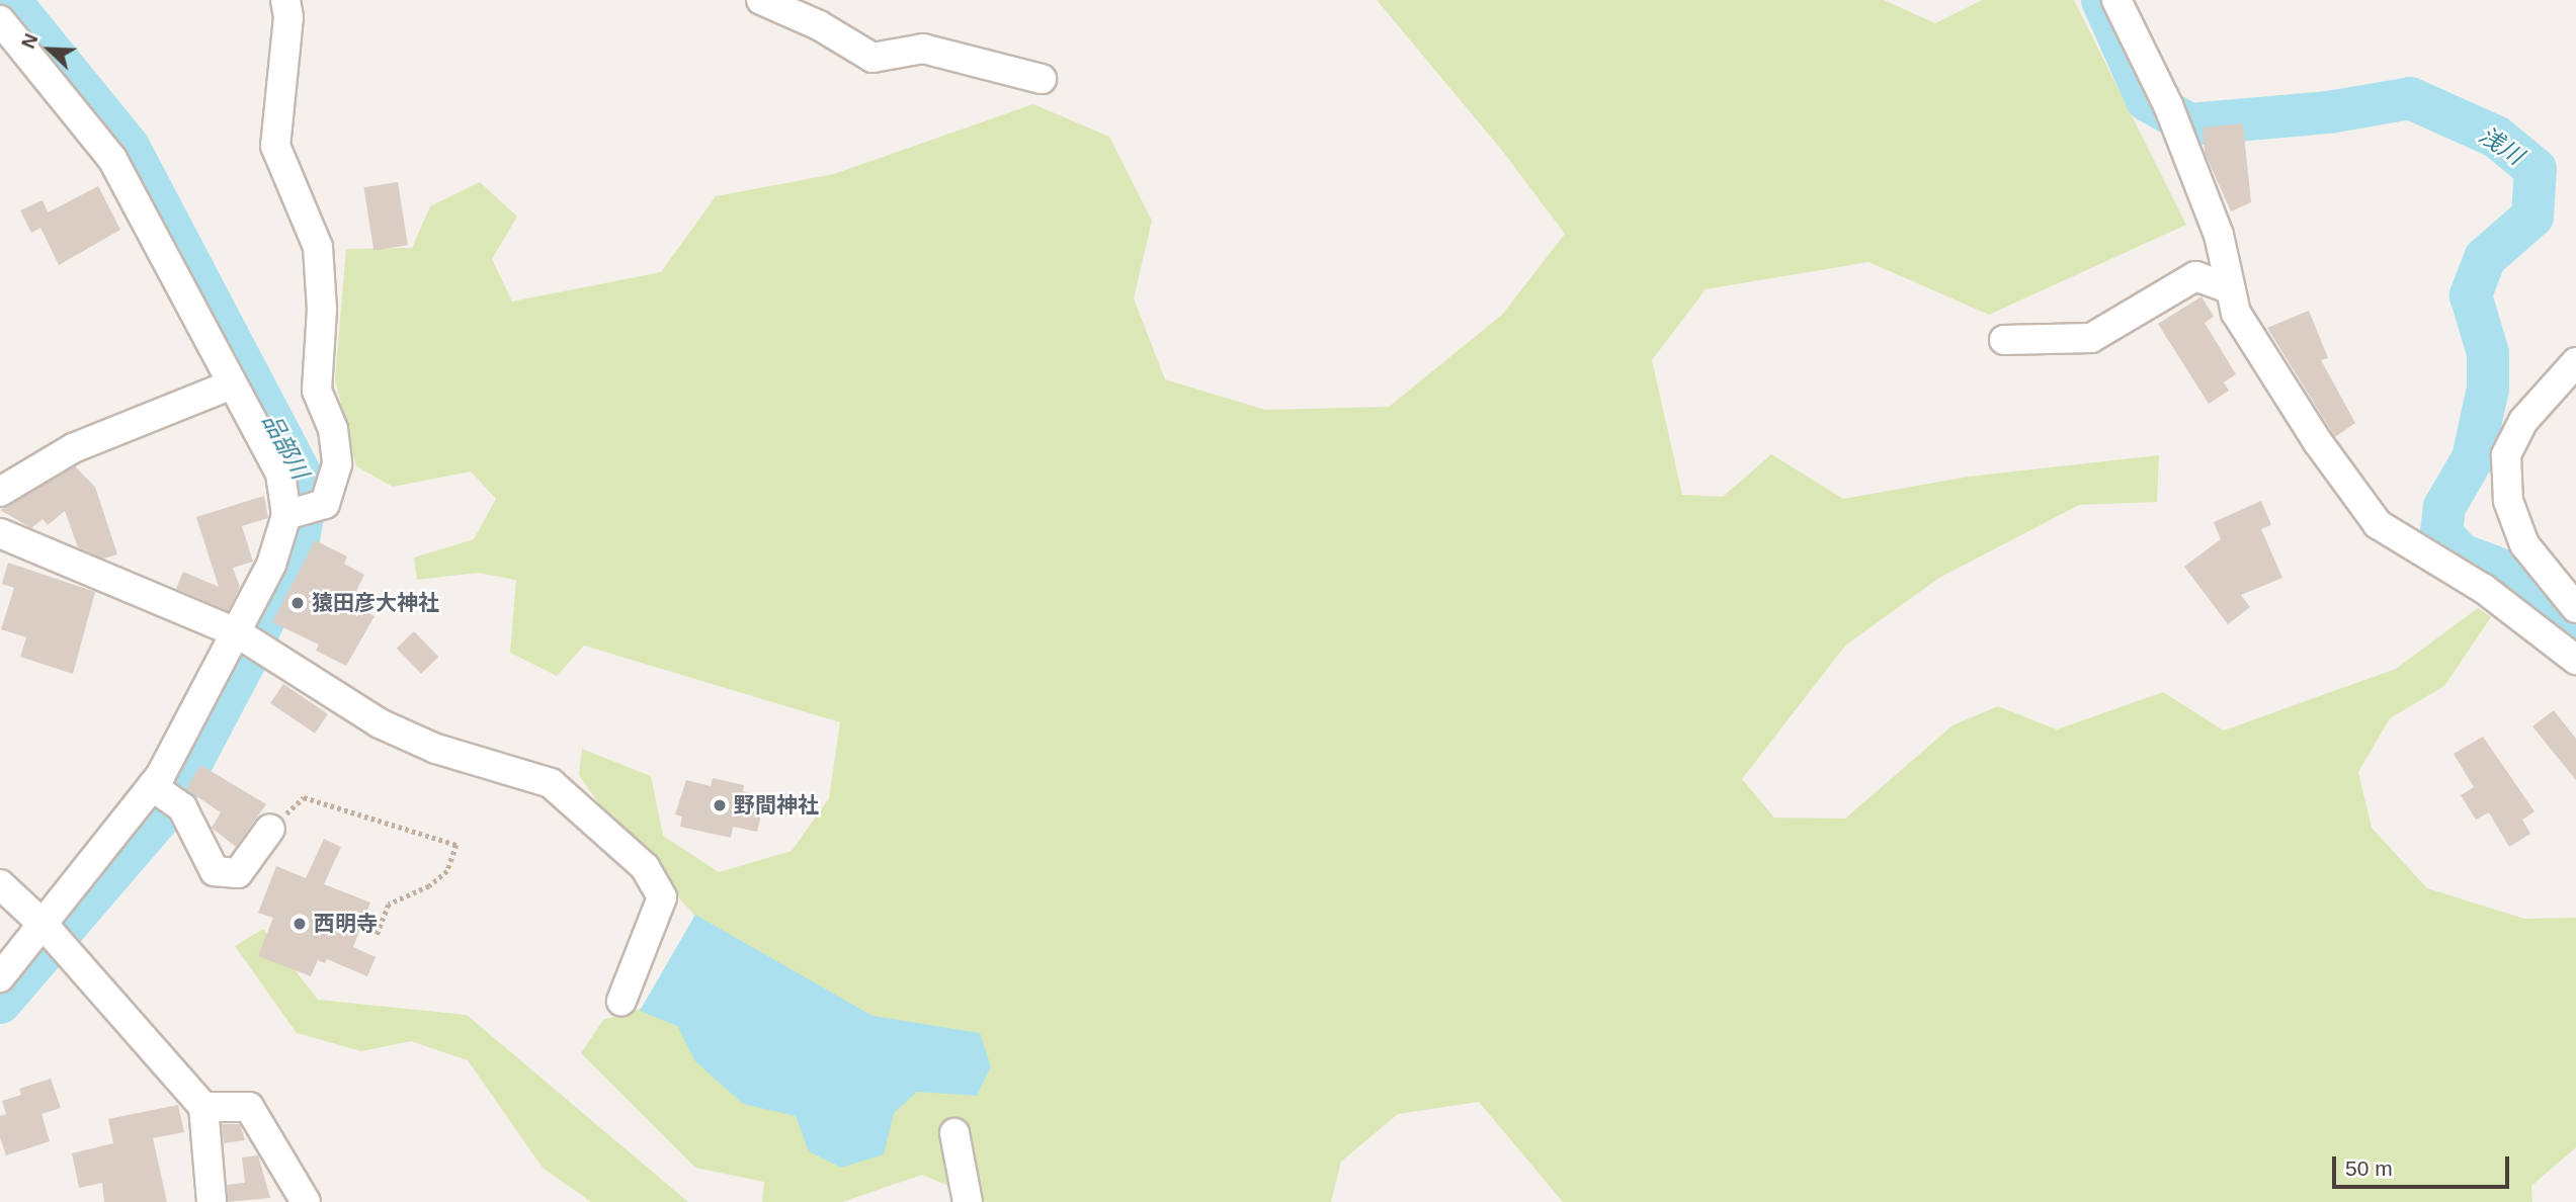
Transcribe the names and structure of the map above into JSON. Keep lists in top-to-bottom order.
{
  "water": ["浅川", "品部川"],
  "places": ["猿田彦大神社", "野間神社", "西明寺"],
  "scale_bar": "50 m",
  "north": "top left"
}
